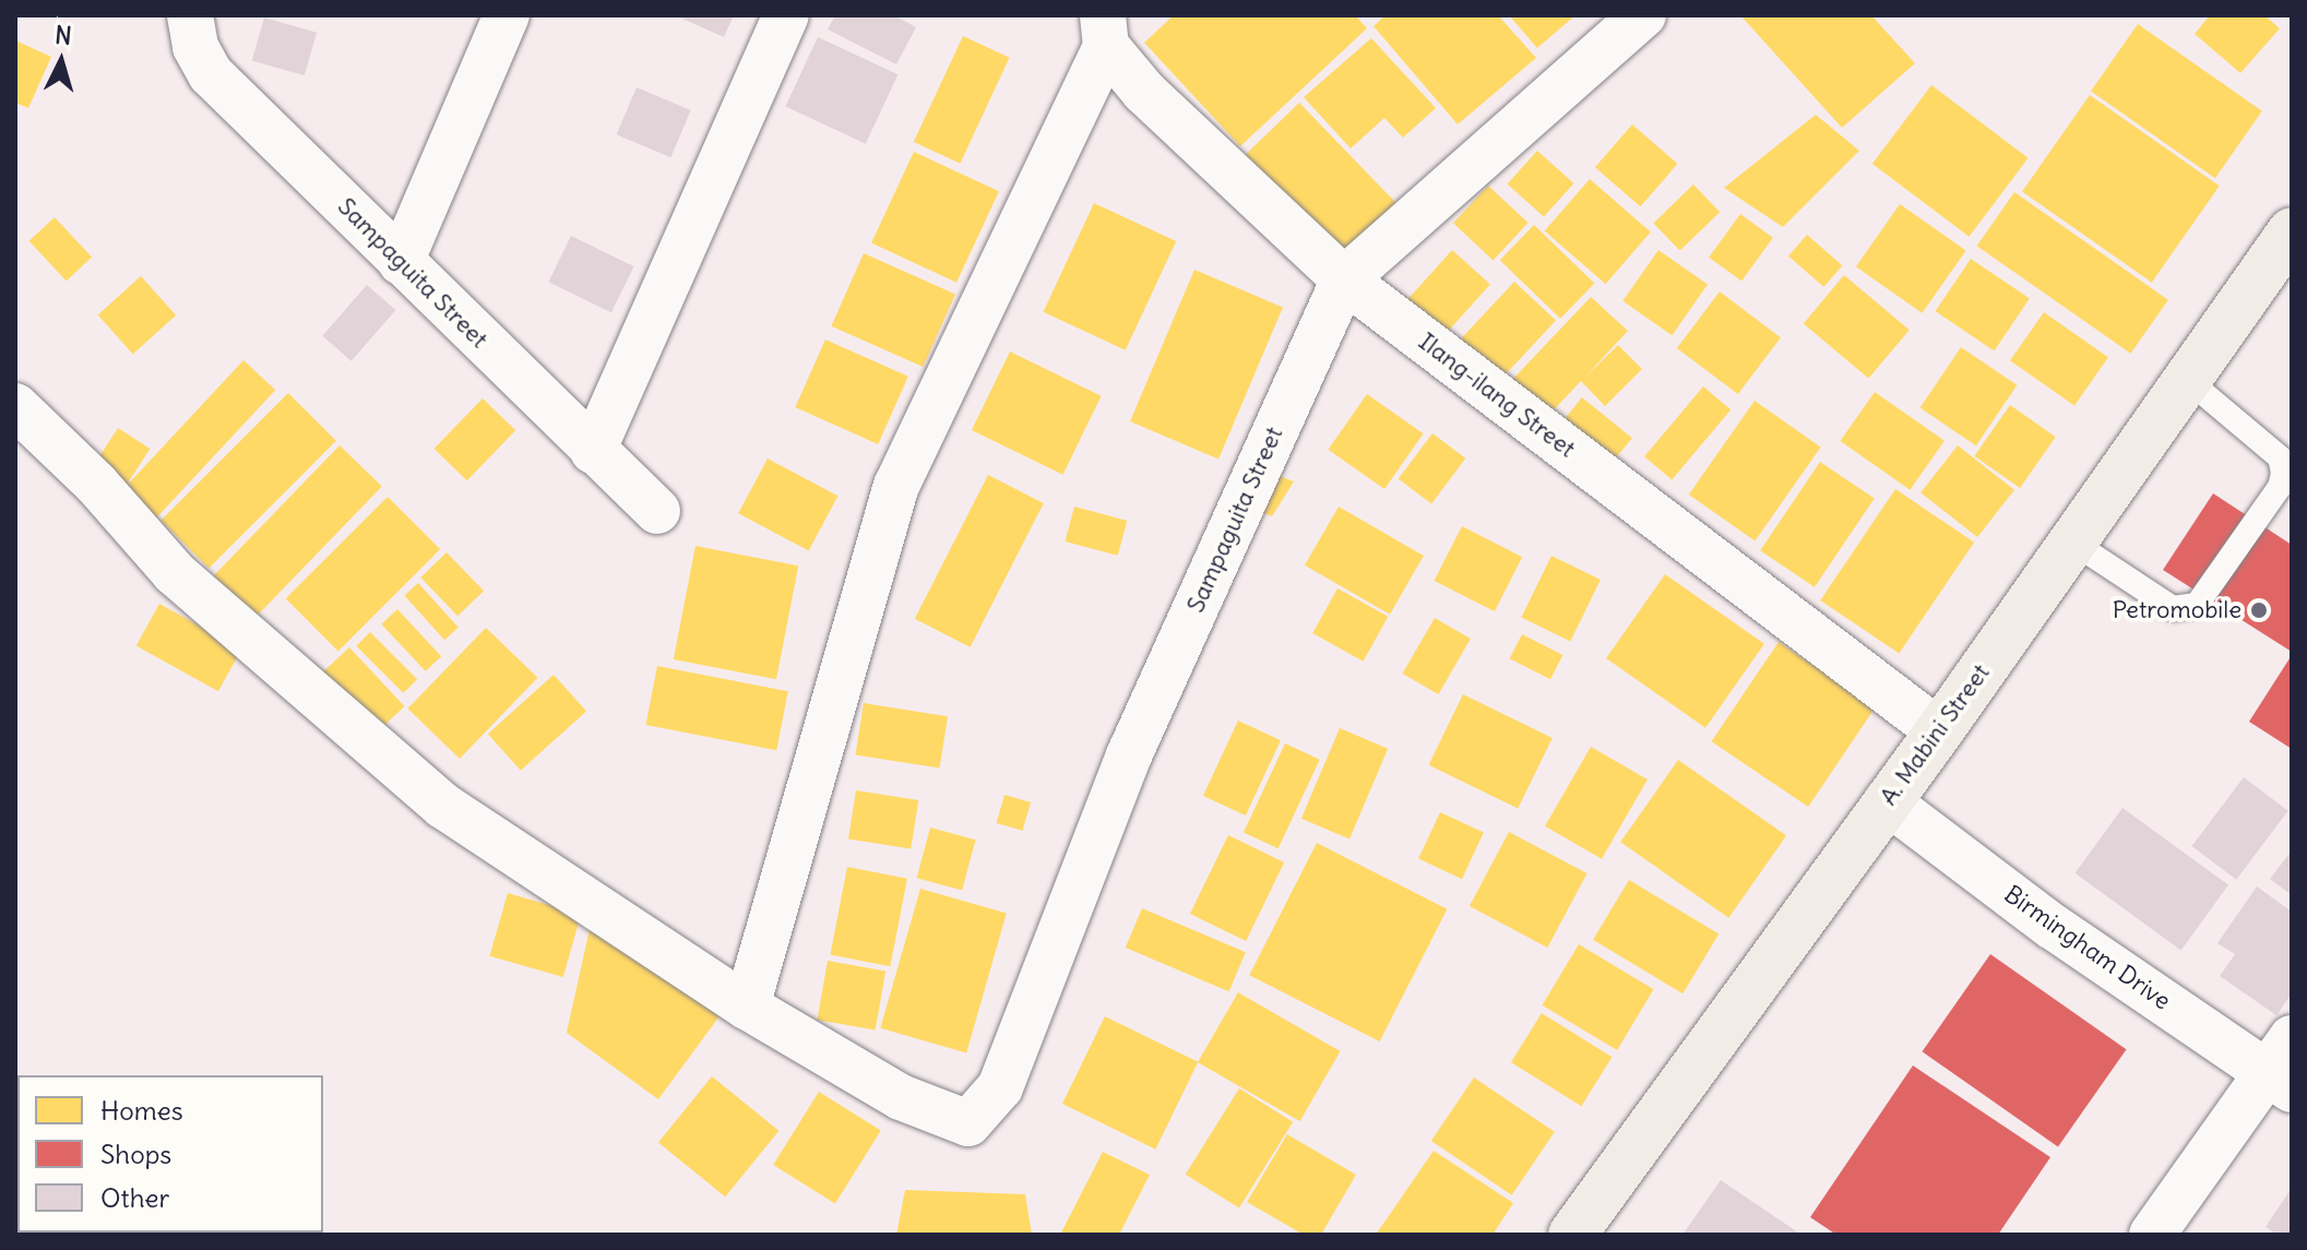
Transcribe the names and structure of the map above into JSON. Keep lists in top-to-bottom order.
{
  "streets": {
    "main road": ["A. Mabini Street"],
    "street": ["Sampaguita Street", "Ilang-ilang Street", "Birmingham Drive"]
  },
  "crossings": [
    ["Sampaguita Street", "Ilang-ilang Street"],
    ["Ilang-ilang Street", "A. Mabini Street"],
    ["A. Mabini Street", "Birmingham Drive"]
  ],
  "places": ["Petromobile"],
  "legend": ["Homes", "Shops", "Other"],
  "north": "top"
}
